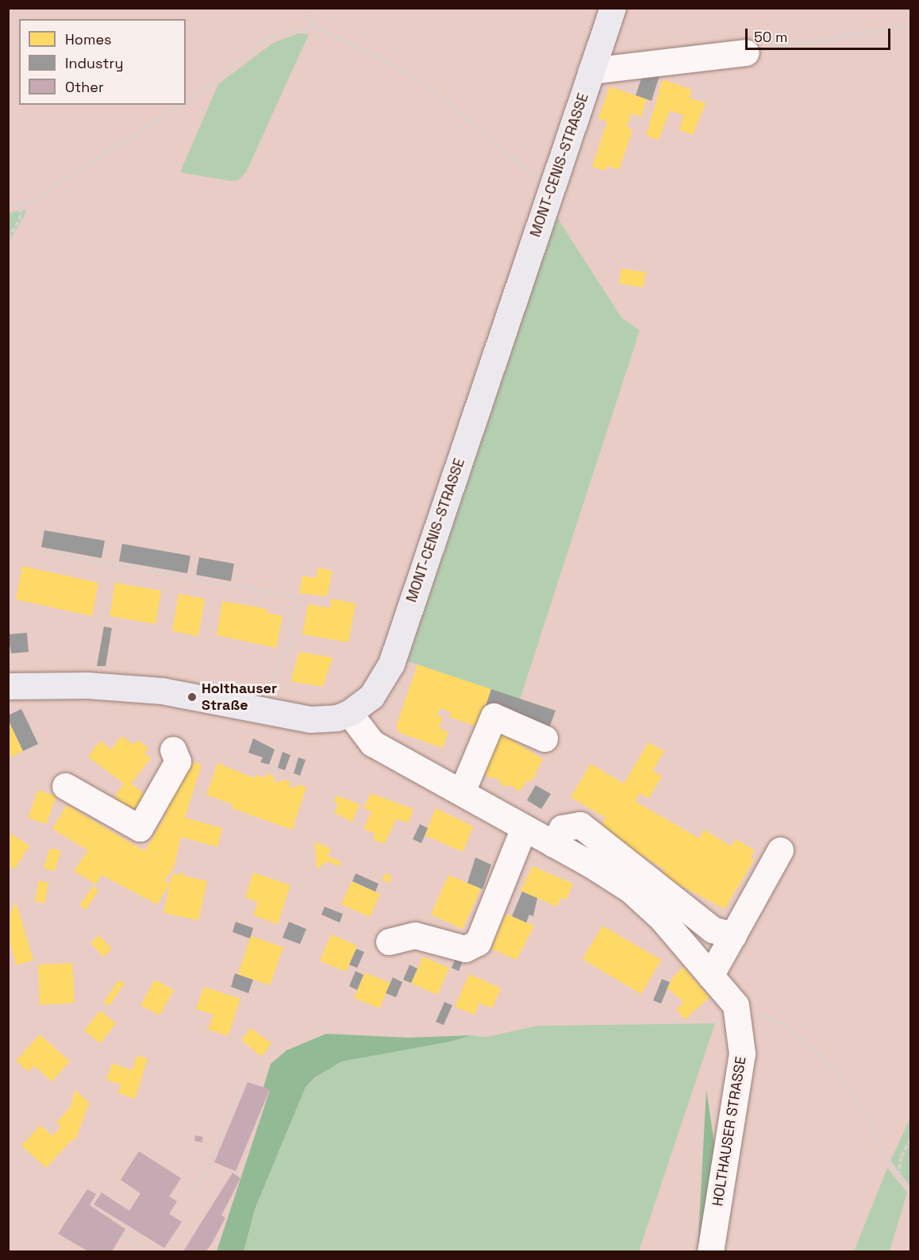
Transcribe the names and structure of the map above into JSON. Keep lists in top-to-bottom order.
{
  "streets": {
    "main road": ["MONT-CENIS-STRASSE"],
    "street": ["HOLTHAUSER STRASSE"]
  },
  "places": ["Holthauser Straße"],
  "legend": ["Homes", "Industry", "Other"],
  "scale_bar": "50 m"
}
